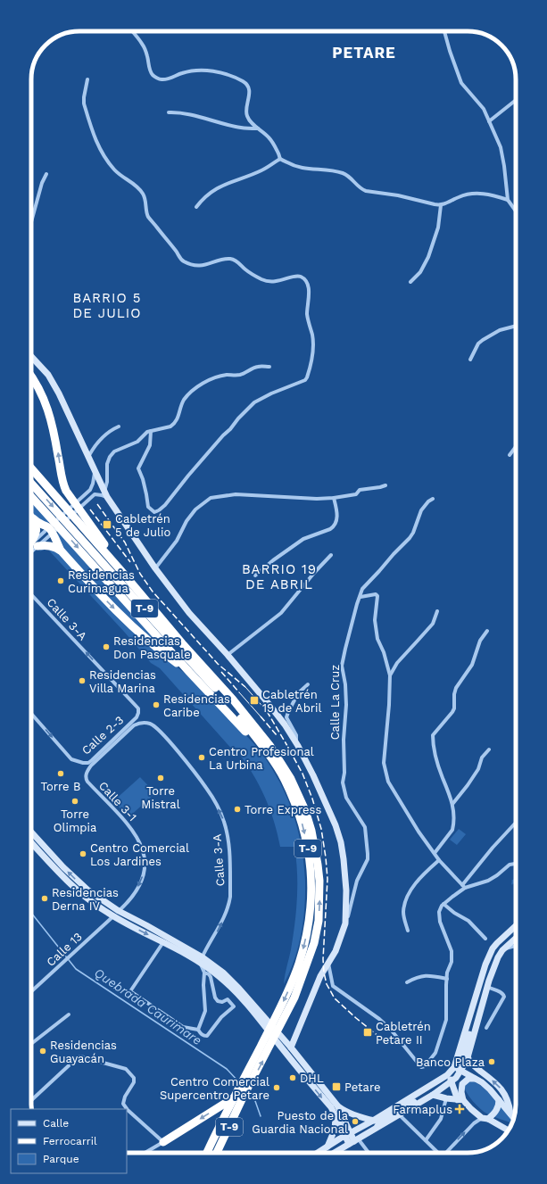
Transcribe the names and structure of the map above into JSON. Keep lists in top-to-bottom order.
{
  "streets": {
    "highway": ["T-9"],
    "street": [
      "Calle 3-A",
      "Calle La Cruz",
      "Calle 2-3",
      "Calle 3-1",
      "Calle 13"
    ]
  },
  "crossings": [
    ["Calle 3-A", "Calle 2-3"],
    ["Calle 3-A", "Calle 3-1"],
    ["Calle 3-1", "Calle 13"]
  ],
  "one_way": ["Calle 3-A"],
  "districts": ["PETARE", "BARRIO 5 DE JULIO", "BARRIO 19 DE ABRIL"],
  "water": ["Quebrada Caurimare"],
  "places": {
    "transit": [
      "Cabletrén 5 de Julio",
      "Cabletrén 19 de Abril",
      "Cabletrén Petare II",
      "Petare"
    ],
    "other": [
      "Residencias Curimagua",
      "Residencias Don Pasquale",
      "Residencias Villa Marina",
      "Residencias Caribe",
      "Centro Profesional La Urbina",
      "Torre B",
      "Torre Mistral",
      "Torre Olimpia",
      "Torre Express",
      "Centro Comercial Los Jardines",
      "Residencias Derna IV",
      "Residencias Guayacán",
      "Banco Plaza",
      "DHL",
      "Centro Comercial Supercentro Petare",
      "Puesto de la Guardia Nacional"
    ],
    "health": ["Farmaplus"]
  },
  "legend": ["Calle", "Ferrocarril", "Parque"]
}
